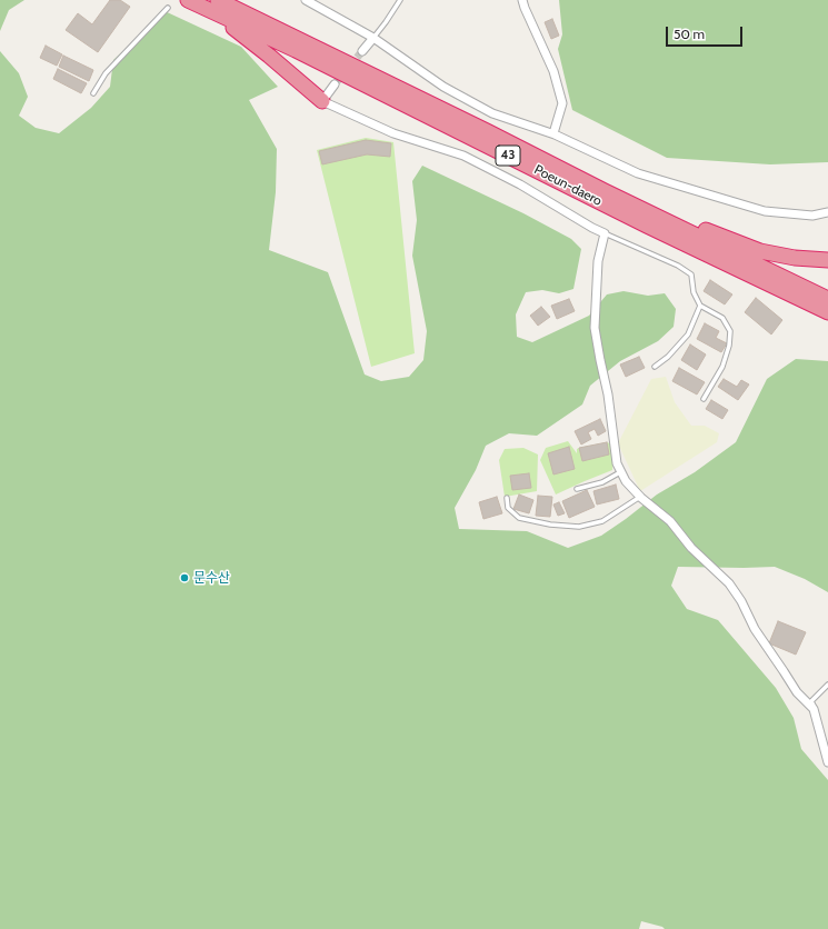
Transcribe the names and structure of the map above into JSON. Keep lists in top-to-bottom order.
{
  "streets": {
    "highway": ["43", "Poeun-daero"]
  },
  "places": ["문수산"],
  "scale_bar": "50 m"
}
